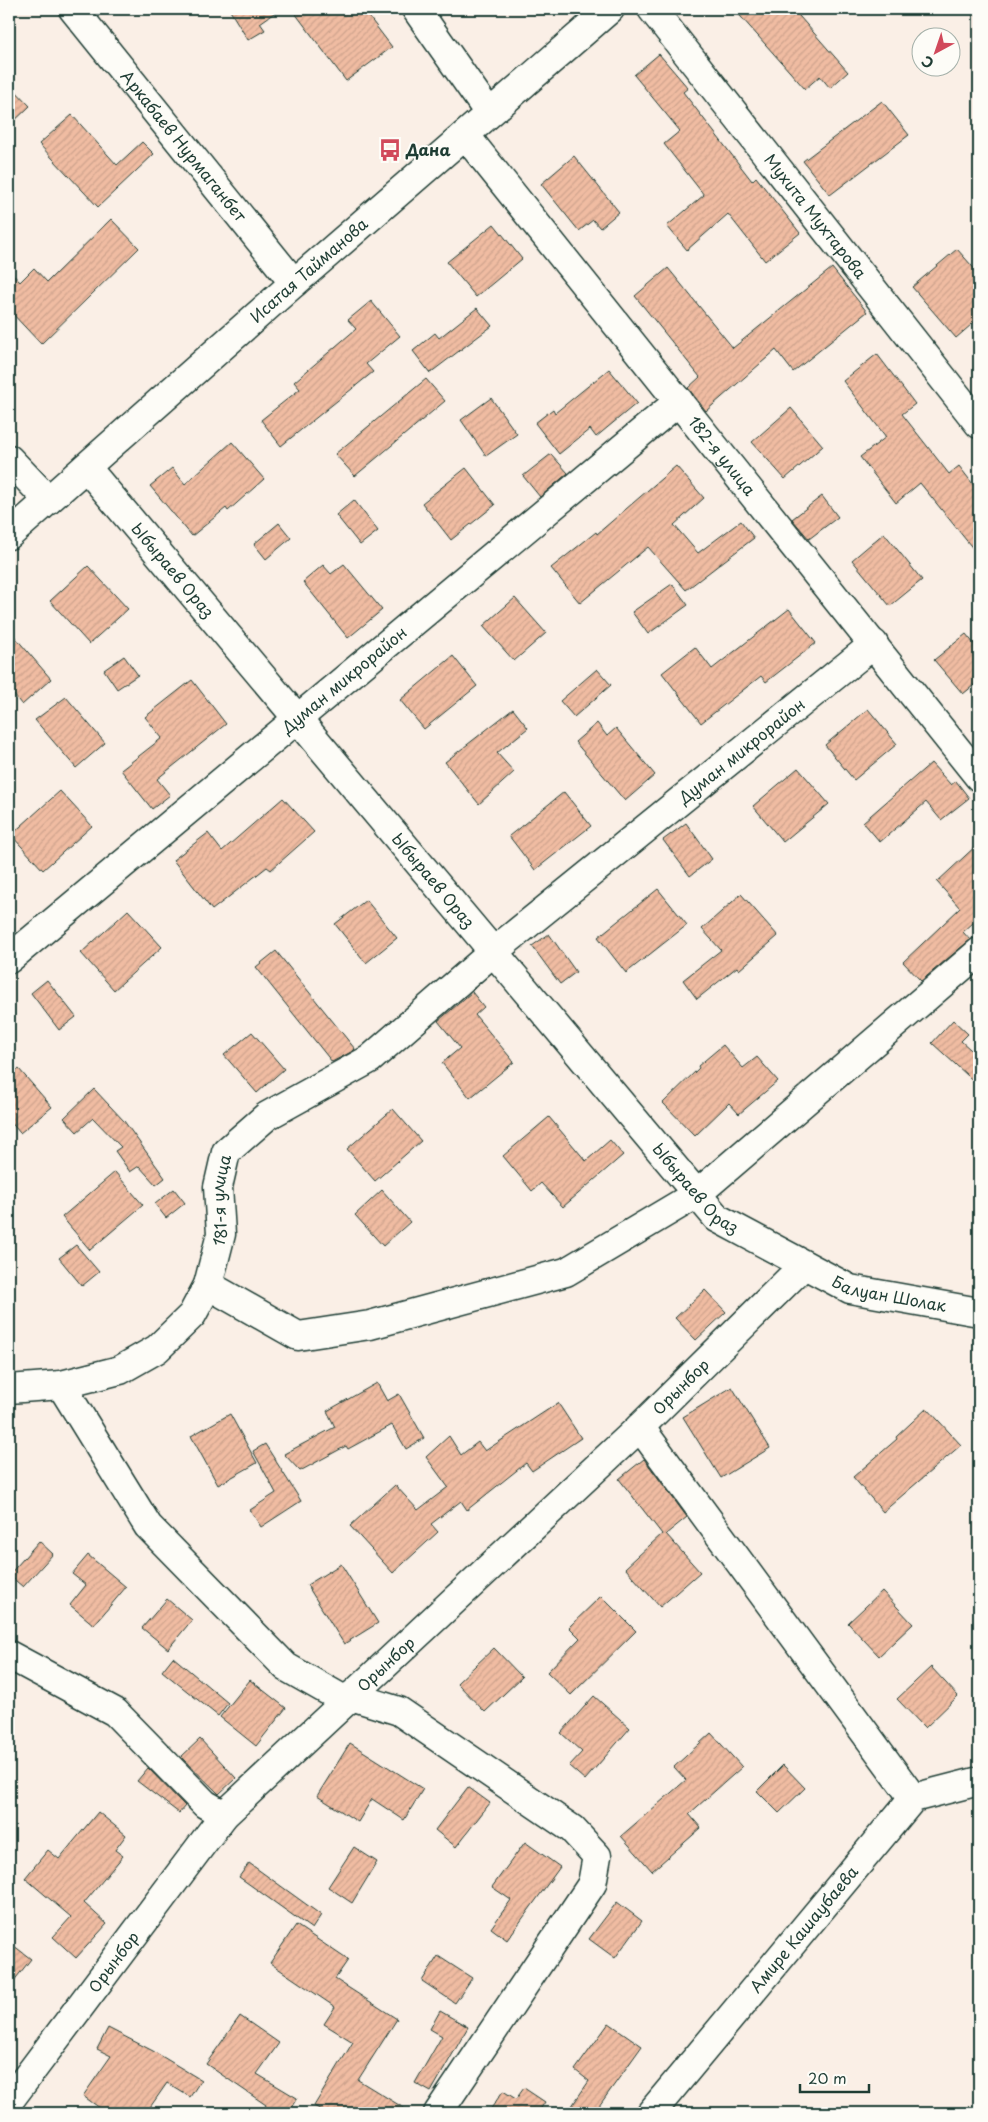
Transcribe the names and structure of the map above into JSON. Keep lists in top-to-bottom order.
{
  "streets": {
    "street": [
      "Аркабаев Нурмаганбет",
      "Мухита Мухтарова",
      "Исатая Тайманова",
      "182-я улица",
      "Ыбыраев Ораз",
      "Думан микрорайон",
      "181-я улица",
      "Балуан Шолак",
      "Орынбор",
      "Амире Кашаубаева"
    ]
  },
  "crossings": [
    ["Аркабаев Нурмаганбет", "Исатая Тайманова"],
    ["Исатая Тайманова", "182-я улица"],
    ["Исатая Тайманова", "Ыбыраев Ораз"],
    ["182-я улица", "Думан микрорайон"],
    ["Ыбыраев Ораз", "Думан микрорайон"],
    ["Ыбыраев Ораз", "181-я улица"],
    ["Ыбыраев Ораз", "Балуан Шолак"],
    ["Ыбыраев Ораз", "Орынбор"],
    ["Думан микрорайон", "181-я улица"],
    ["Балуан Шолак", "Орынбор"]
  ],
  "places": {
    "bus stop": ["Дана"]
  },
  "scale_bar": "20 m",
  "north": "bottom left"
}
